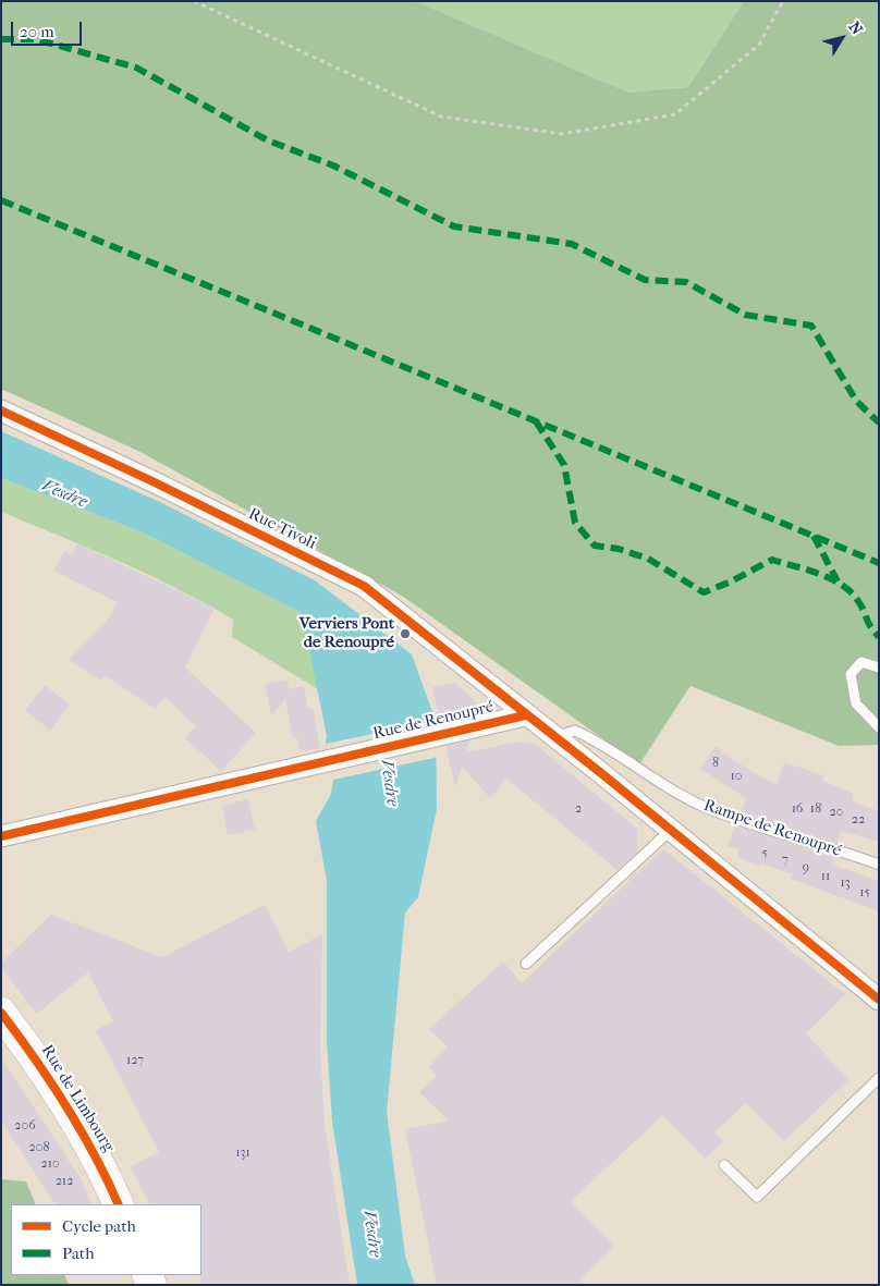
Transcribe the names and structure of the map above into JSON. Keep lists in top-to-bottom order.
{
  "streets": {
    "main road": ["Rue de Limbourg"],
    "street": ["Rue Tivoli", "Rue de Renoupré"],
    "lane": ["Rampe de Renoupré"]
  },
  "crossings": [
    ["Rue Tivoli", "Rue de Renoupré"]
  ],
  "water": ["Vesdre"],
  "places": ["Verviers Pont de Renoupré"],
  "house_numbers": [
    "8",
    "10",
    "2",
    "16",
    "18",
    "20",
    "22",
    "5",
    "7",
    "9",
    "11",
    "13",
    "15",
    "127",
    "206",
    "208",
    "131",
    "210",
    "212"
  ],
  "legend": ["Cycle path", "Path"],
  "scale_bar": "20 m",
  "north": "top right"
}
